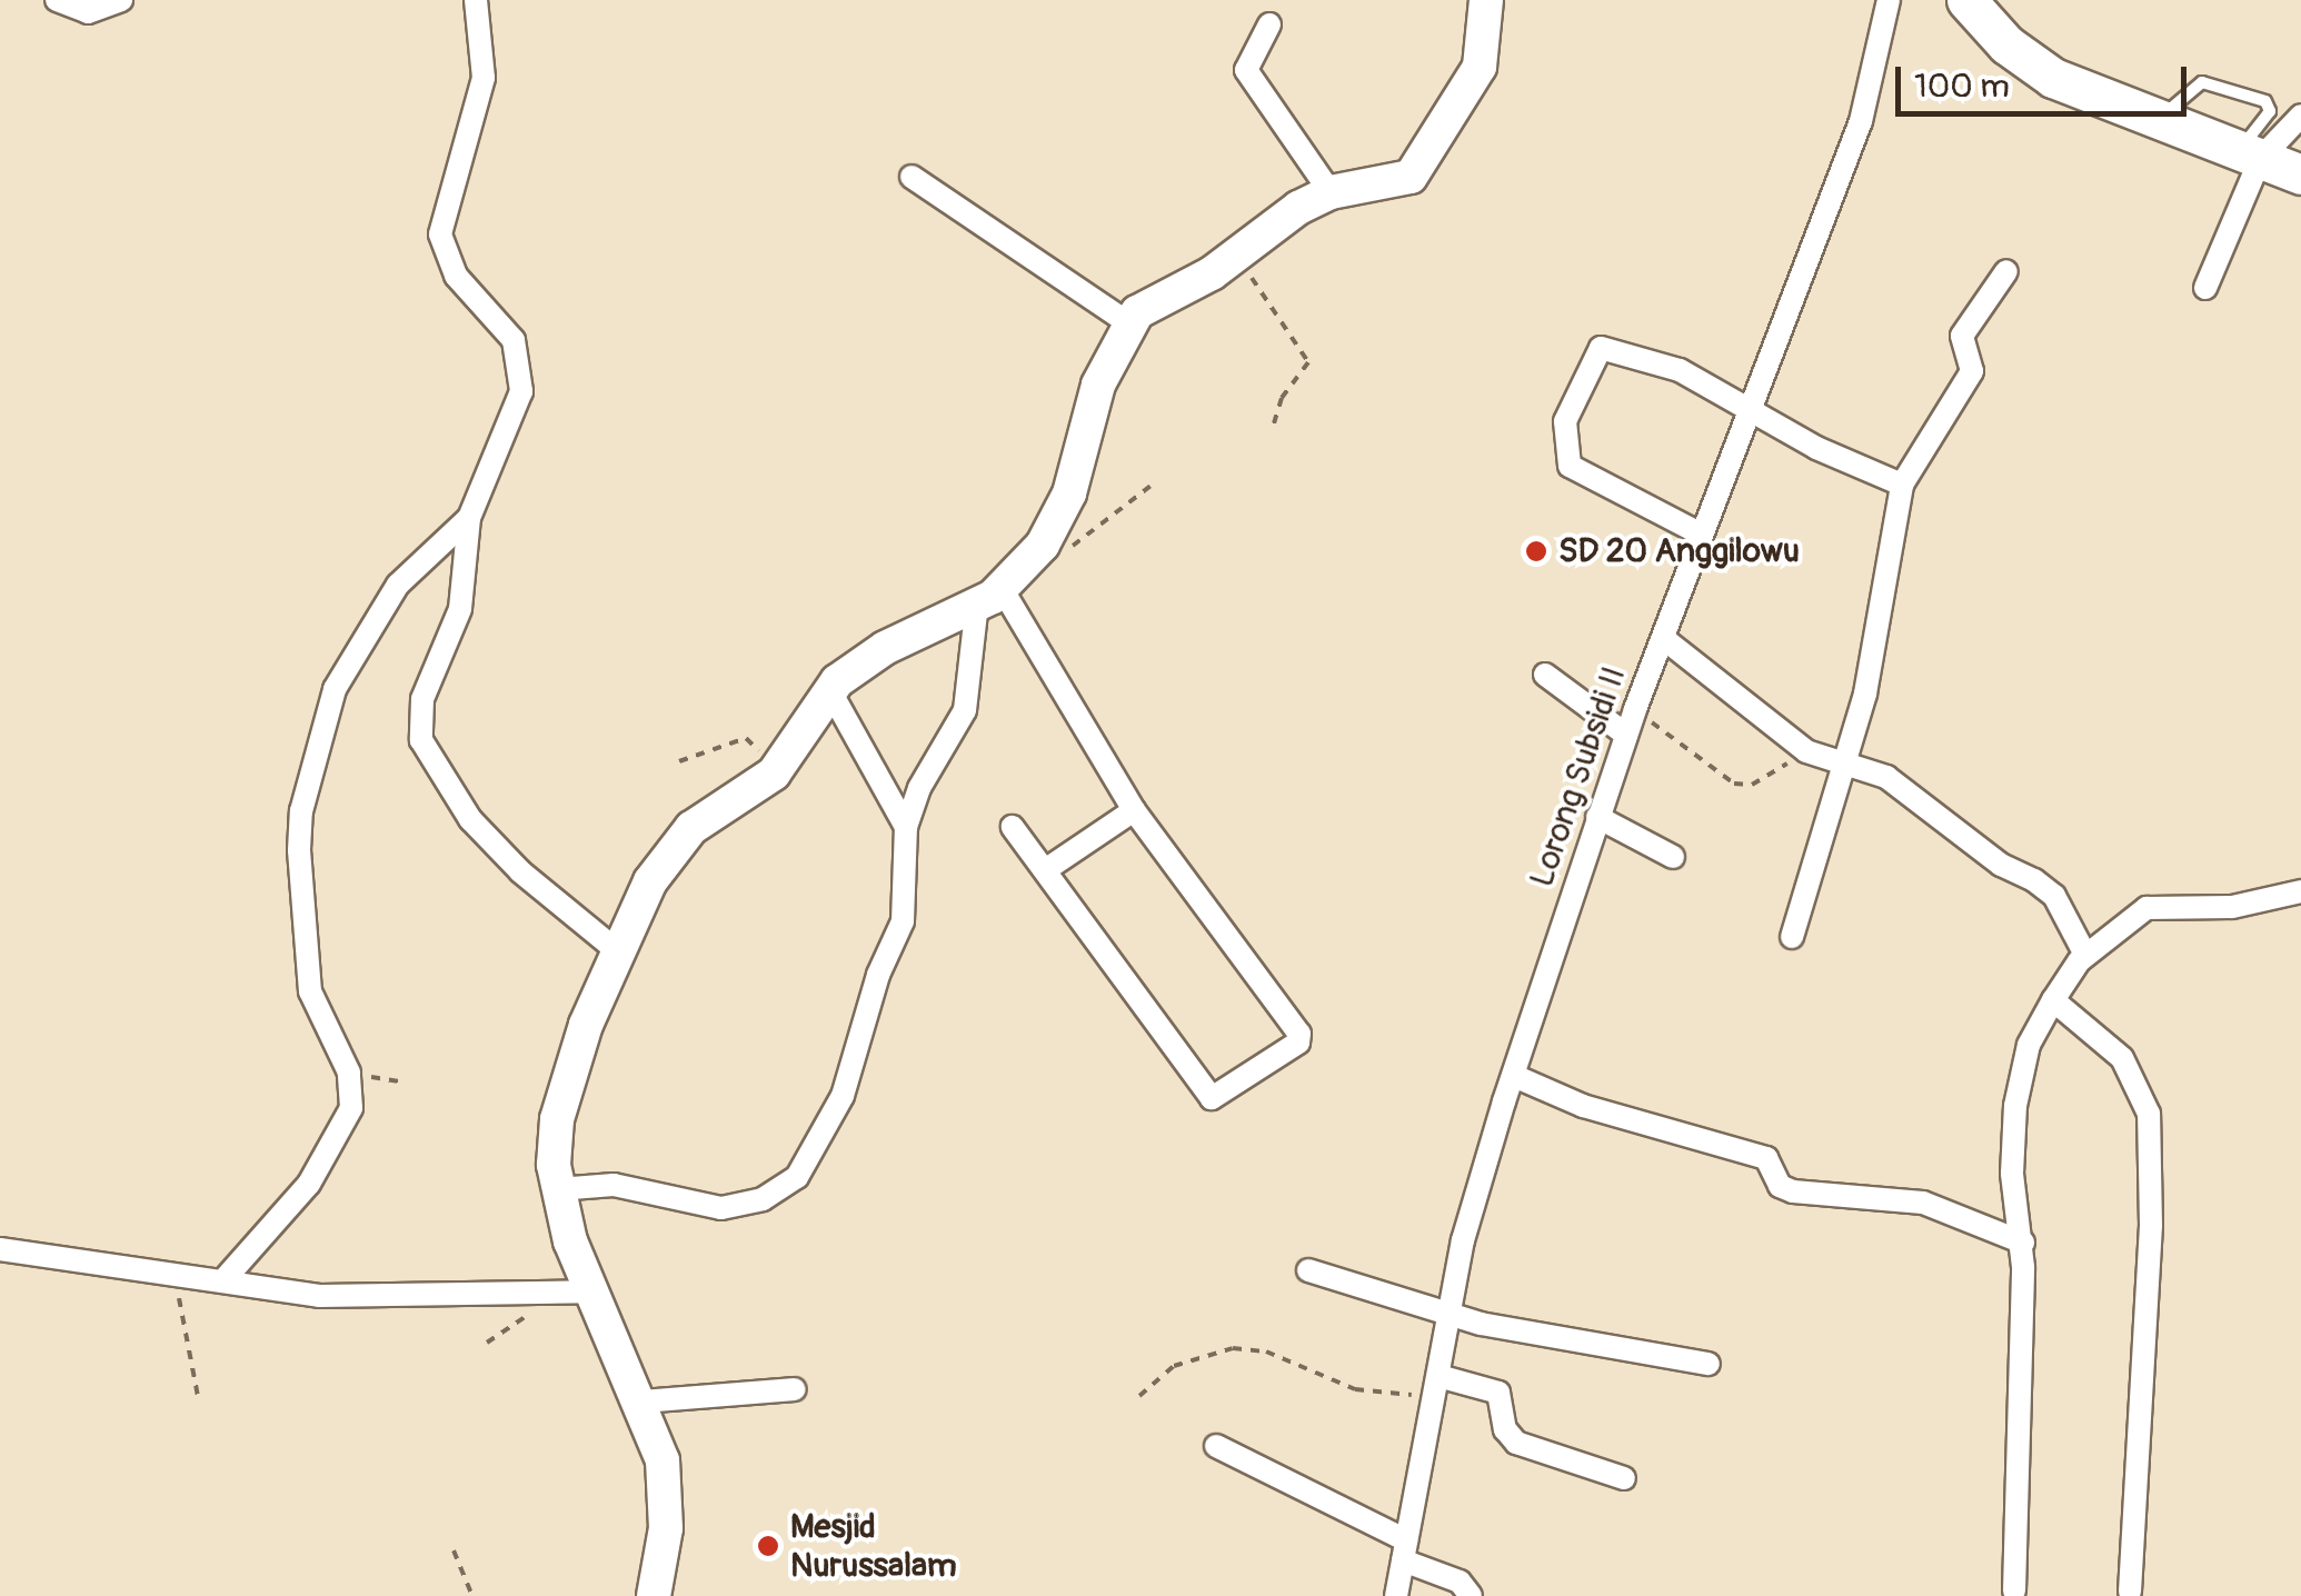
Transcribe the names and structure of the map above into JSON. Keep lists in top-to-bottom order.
{
  "streets": {
    "street": ["Lorong Subsidi II"]
  },
  "places": ["SD 20 Anggilowu", "Mesjid Nurussalam"],
  "scale_bar": "100 m"
}
